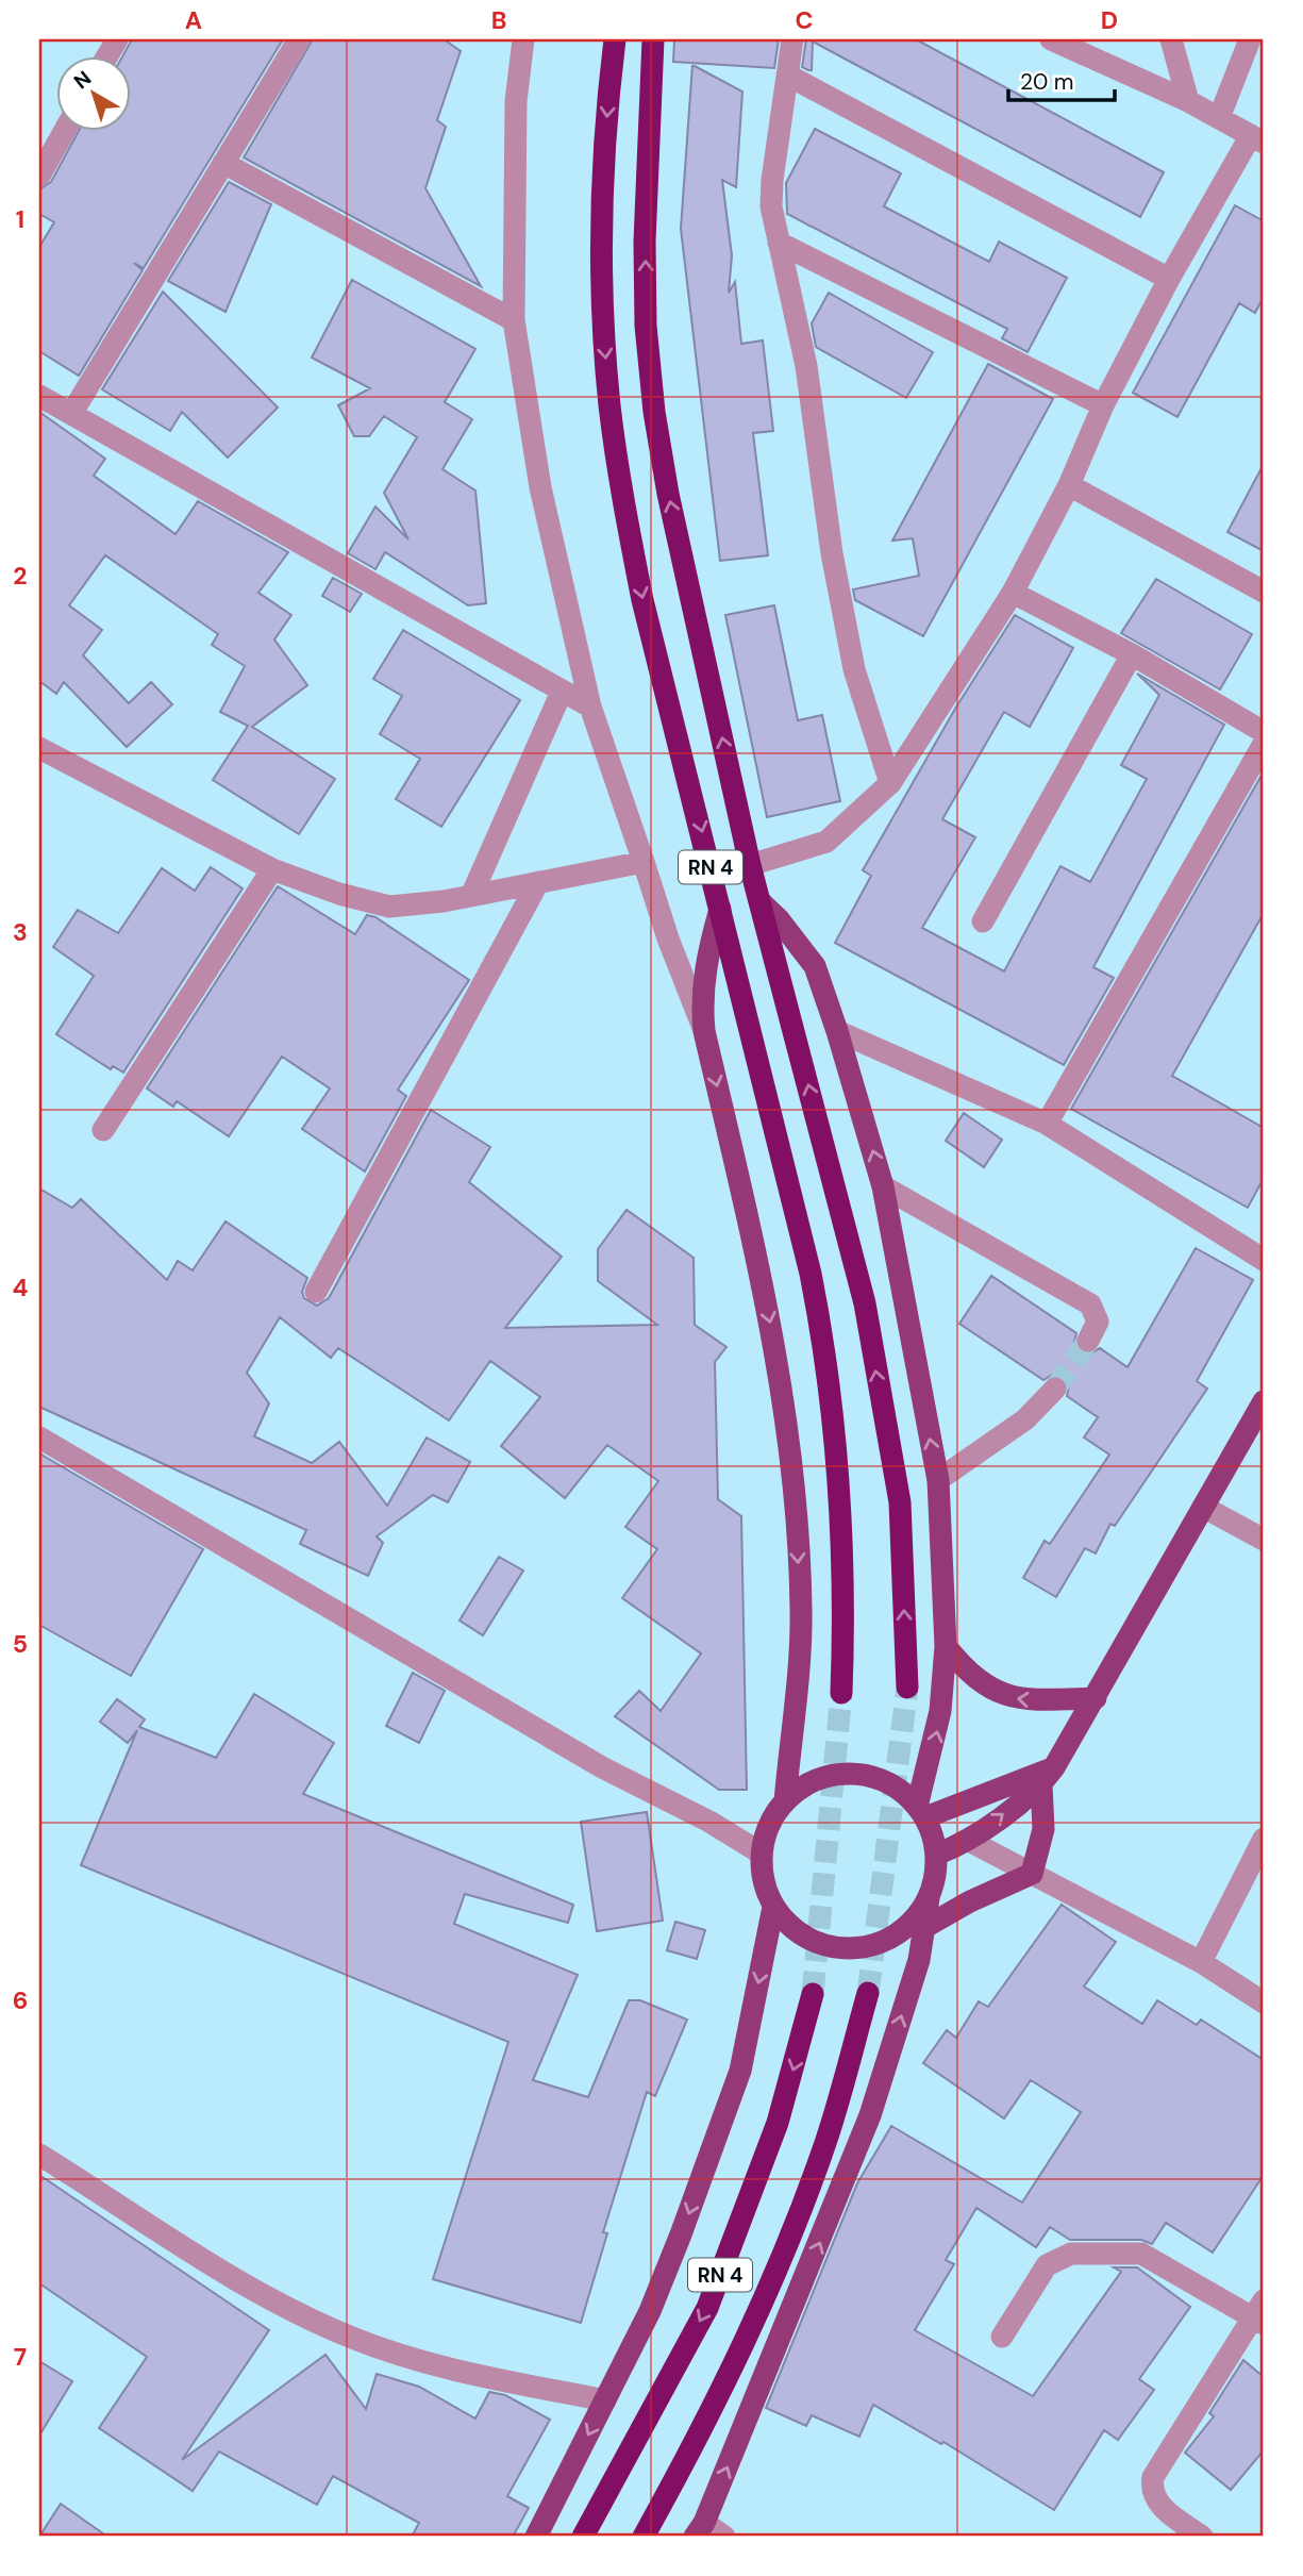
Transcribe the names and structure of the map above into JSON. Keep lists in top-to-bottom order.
{
  "streets": {
    "highway": ["RN 4"]
  },
  "scale_bar": "20 m",
  "north": "top left",
  "grid": {
    "columns": [
      "A",
      "B",
      "C",
      "D"
    ],
    "rows": [
      "1",
      "2",
      "3",
      "4",
      "5",
      "6",
      "7"
    ]
  }
}
